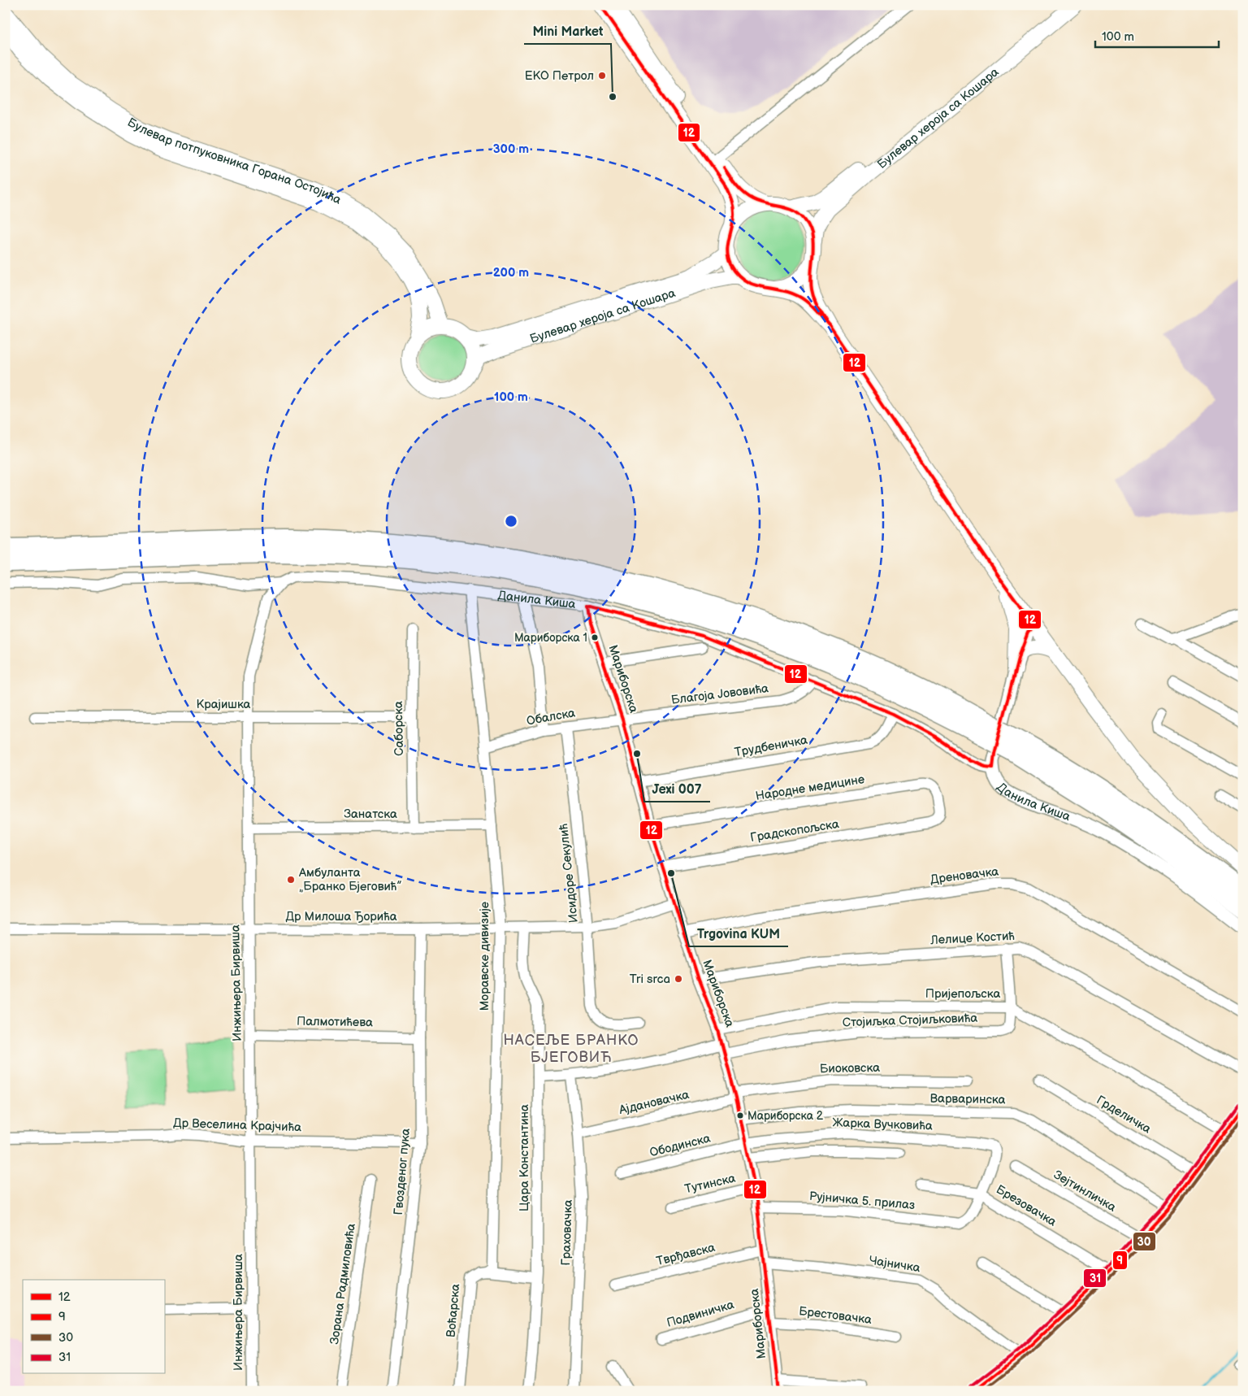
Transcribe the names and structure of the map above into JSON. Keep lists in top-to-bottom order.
{
  "streets": {
    "main road": ["Булевар хероја са Кошара", "Булевар потпуковника Горана Остојића"],
    "street": [
      "Данила Киша",
      "Мариборска",
      "Благоја Јововића",
      "Крајишка",
      "Обалска",
      "Саборска",
      "Трудбеничка",
      "Народне медицине",
      "Занатска",
      "Градскопољска",
      "Исидоре Секулић",
      "Дреновачка",
      "Др Милоша Ђорића",
      "Лелице Костић",
      "Моравске дивизије",
      "Инжињера Бирвиша",
      "Пријепољска",
      "Стојиљка Стојиљковића",
      "Палмотићева",
      "Биоковска",
      "Варваринска",
      "Ајдановачка",
      "Грделичка",
      "Жарка Вучковића",
      "Др Веселина Крајчића",
      "Ободинска",
      "Цара Константина",
      "Гвозденог пука",
      "Тутинска",
      "Зејтинличка",
      "Рујничка 5. прилаз",
      "Брезовачка",
      "Граховачка",
      "Тврђавска",
      "Чајничка",
      "Зорана Радмиловића",
      "Воћарска",
      "Подвиничка",
      "Брестовачка"
    ]
  },
  "crossings": [
    ["Булевар хероја са Кошара", "Булевар потпуковника Горана Остојића"],
    ["Данила Киша", "Мариборска"],
    ["Данила Киша", "Благоја Јововића"],
    ["Данила Киша", "Трудбеничка"],
    ["Данила Киша", "Моравске дивизије"],
    ["Данила Киша", "Инжињера Бирвиша"],
    ["Мариборска", "Благоја Јововића"],
    ["Мариборска", "Обалска"],
    ["Мариборска", "Трудбеничка"],
    ["Мариборска", "Народне медицине"],
    ["Мариборска", "Градскопољска"],
    ["Мариборска", "Дреновачка"],
    ["Мариборска", "Др Милоша Ђорића"],
    ["Мариборска", "Лелице Костић"],
    ["Мариборска", "Пријепољска"],
    ["Мариборска", "Стојиљка Стојиљковића"],
    ["Мариборска", "Биоковска"],
    ["Мариборска", "Варваринска"],
    ["Мариборска", "Ајдановачка"],
    ["Мариборска", "Жарка Вучковића"],
    ["Мариборска", "Ободинска"],
    ["Мариборска", "Тутинска"],
    ["Мариборска", "Рујничка 5. прилаз"],
    ["Мариборска", "Тврђавска"],
    ["Мариборска", "Чајничка"],
    ["Мариборска", "Подвиничка"],
    ["Мариборска", "Брестовачка"],
    ["Благоја Јововића", "Обалска"],
    ["Крајишка", "Саборска"],
    ["Крајишка", "Инжињера Бирвиша"],
    ["Обалска", "Исидоре Секулић"],
    ["Обалска", "Моравске дивизије"],
    ["Саборска", "Занатска"],
    ["Народне медицине", "Градскопољска"],
    ["Занатска", "Моравске дивизије"],
    ["Занатска", "Инжињера Бирвиша"],
    ["Исидоре Секулић", "Др Милоша Ђорића"],
    ["Др Милоша Ђорића", "Моравске дивизије"],
    ["Др Милоша Ђорића", "Инжињера Бирвиша"],
    ["Др Милоша Ђорића", "Цара Константина"],
    ["Др Милоша Ђорића", "Гвозденог пука"],
    ["Моравске дивизије", "Воћарска"],
    ["Инжињера Бирвиша", "Палмотићева"],
    ["Инжињера Бирвиша", "Др Веселина Крајчића"],
    ["Пријепољска", "Стојиљка Стојиљковића"],
    ["Стојиљка Стојиљковића", "Цара Константина"],
    ["Стојиљка Стојиљковића", "Граховачка"],
    ["Палмотићева", "Гвозденог пука"],
    ["Биоковска", "Ајдановачка"],
    ["Ајдановачка", "Граховачка"],
    ["Жарка Вучковића", "Ободинска"],
    ["Жарка Вучковића", "Рујничка 5. прилаз"],
    ["Жарка Вучковића", "Брезовачка"],
    ["Др Веселина Крајчића", "Гвозденог пука"],
    ["Рујничка 5. прилаз", "Брезовачка"]
  ],
  "districts": ["НАСЕЉЕ БРАНКО БЈЕГОВИЋ"],
  "places": [
    "ЕКО Петрол",
    "Mini Market",
    "Мариборска 1",
    "Jexi 007",
    "Trgovina KUM",
    "Амбуланта „Бранко Бјеговић”",
    "Tri srca",
    "Мариборска 2"
  ],
  "lines": [
    "transit line 12",
    "transit line 31",
    "transit line 9",
    "transit line 30"
  ],
  "legend": [
    "12",
    "9",
    "30",
    "31"
  ],
  "scale_bar": "100 m",
  "rings": ["300 m", "200 m", "100 m"]
}
